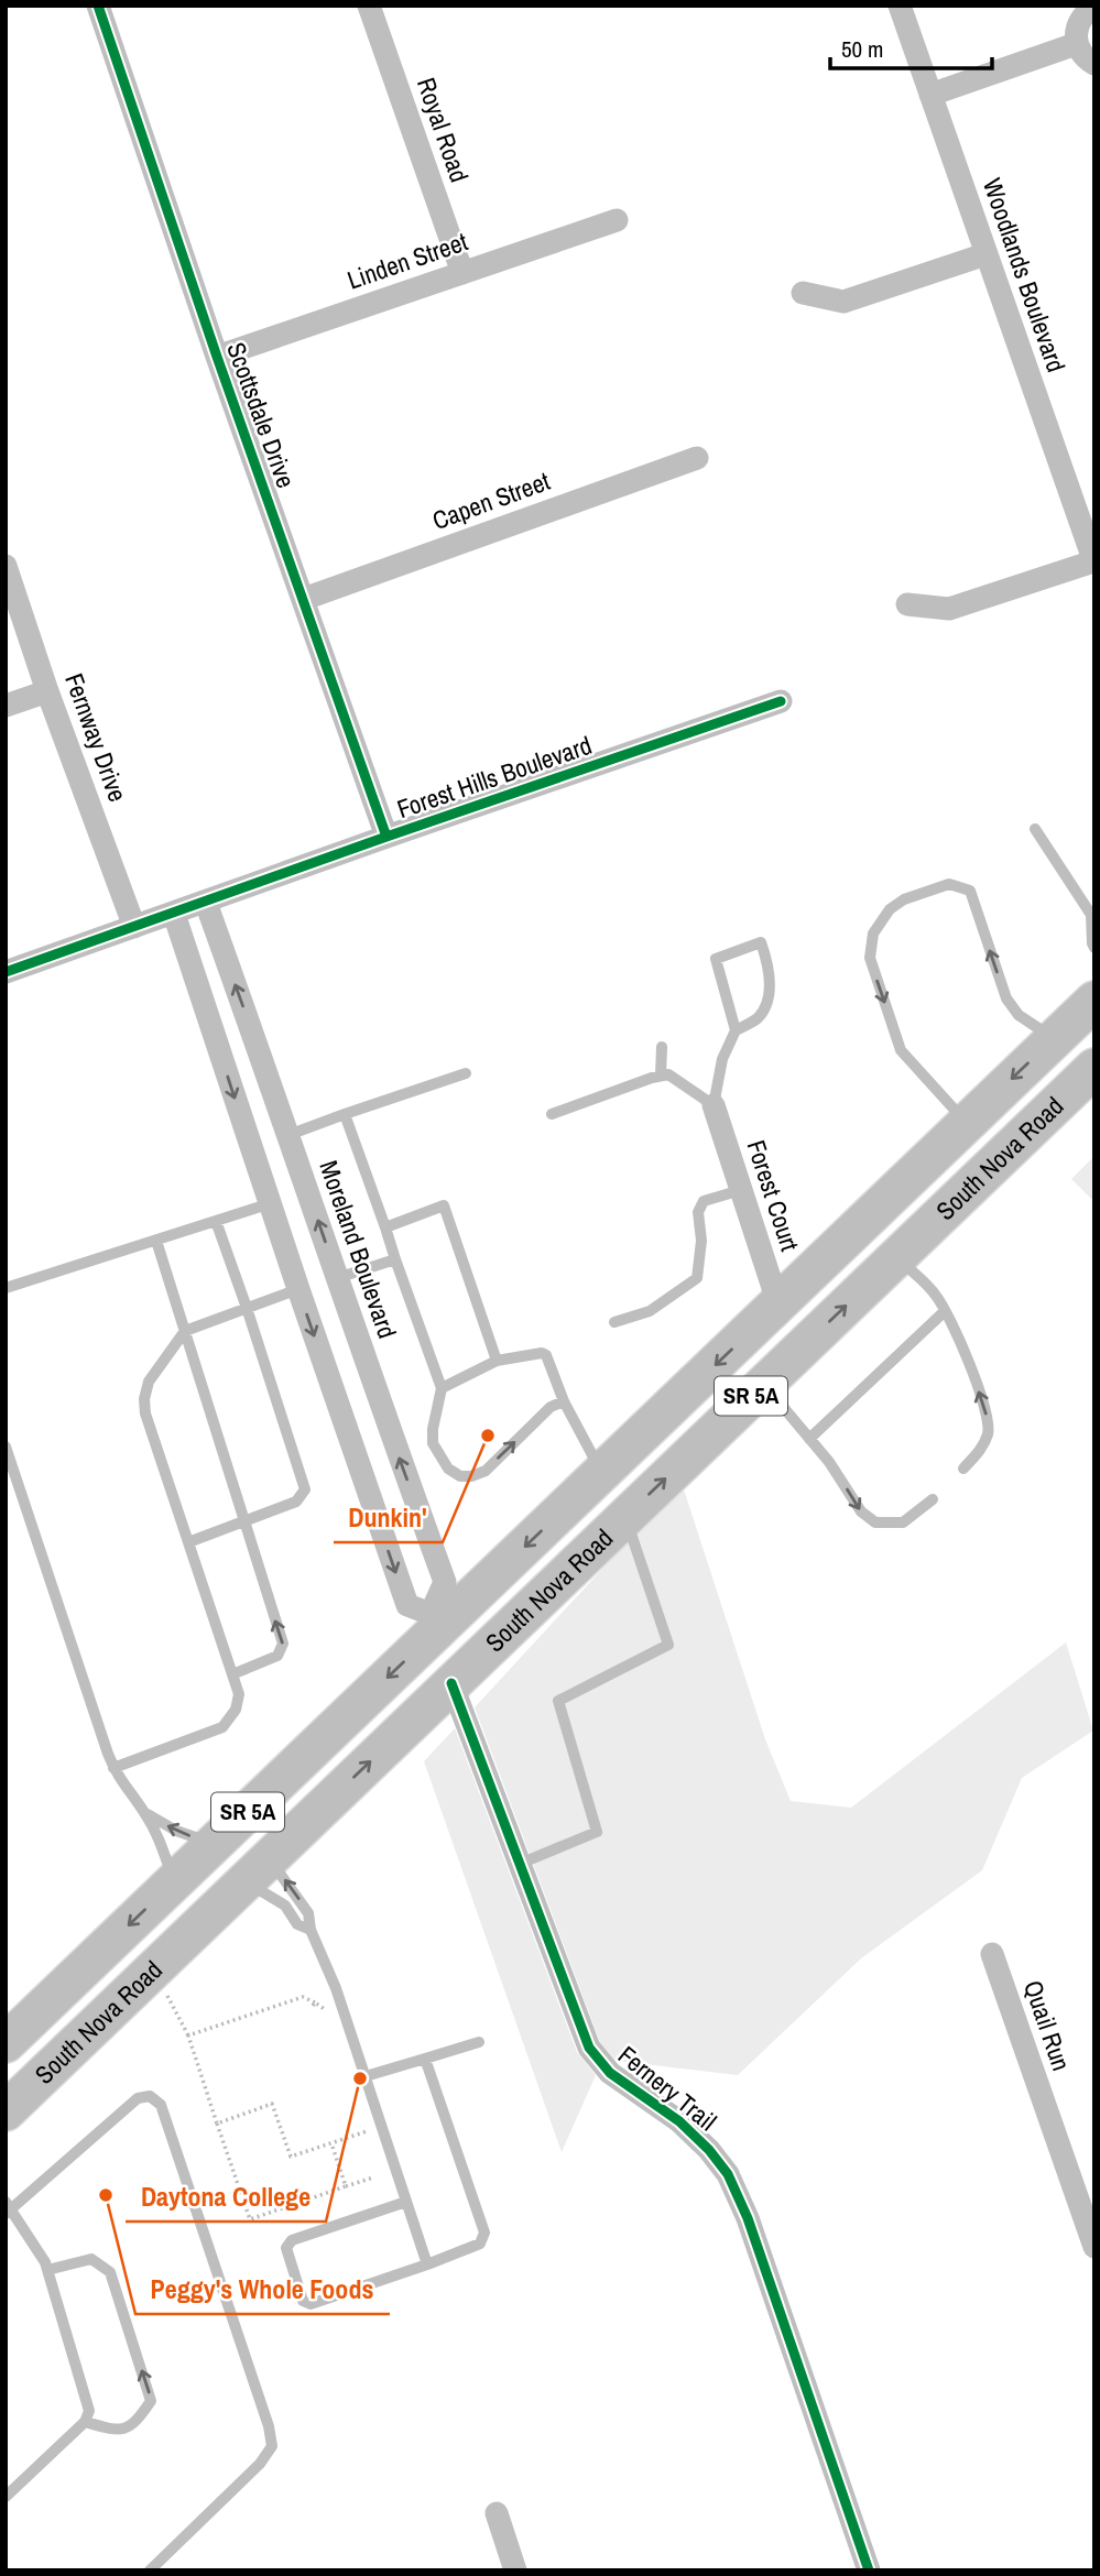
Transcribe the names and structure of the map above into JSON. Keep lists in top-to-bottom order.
{
  "streets": {
    "main road": ["South Nova Road", "SR 5A"],
    "street": [
      "Royal Road",
      "Linden Street",
      "Woodlands Boulevard",
      "Scottsdale Drive",
      "Capen Street",
      "Fernway Drive",
      "Forest Hills Boulevard",
      "Forest Court",
      "Moreland Boulevard",
      "Quail Run",
      "Fernery Trail"
    ]
  },
  "crossings": [
    ["Royal Road", "Linden Street"],
    ["Linden Street", "Scottsdale Drive"],
    ["Scottsdale Drive", "Capen Street"],
    ["Scottsdale Drive", "Forest Hills Boulevard"],
    ["Fernway Drive", "Forest Hills Boulevard"],
    ["Forest Hills Boulevard", "Moreland Boulevard"],
    ["South Nova Road", "Forest Court"],
    ["South Nova Road", "Moreland Boulevard"],
    ["South Nova Road", "Fernery Trail"]
  ],
  "places": ["Dunkin'", "Daytona College", "Peggy's Whole Foods"],
  "scale_bar": "50 m"
}
